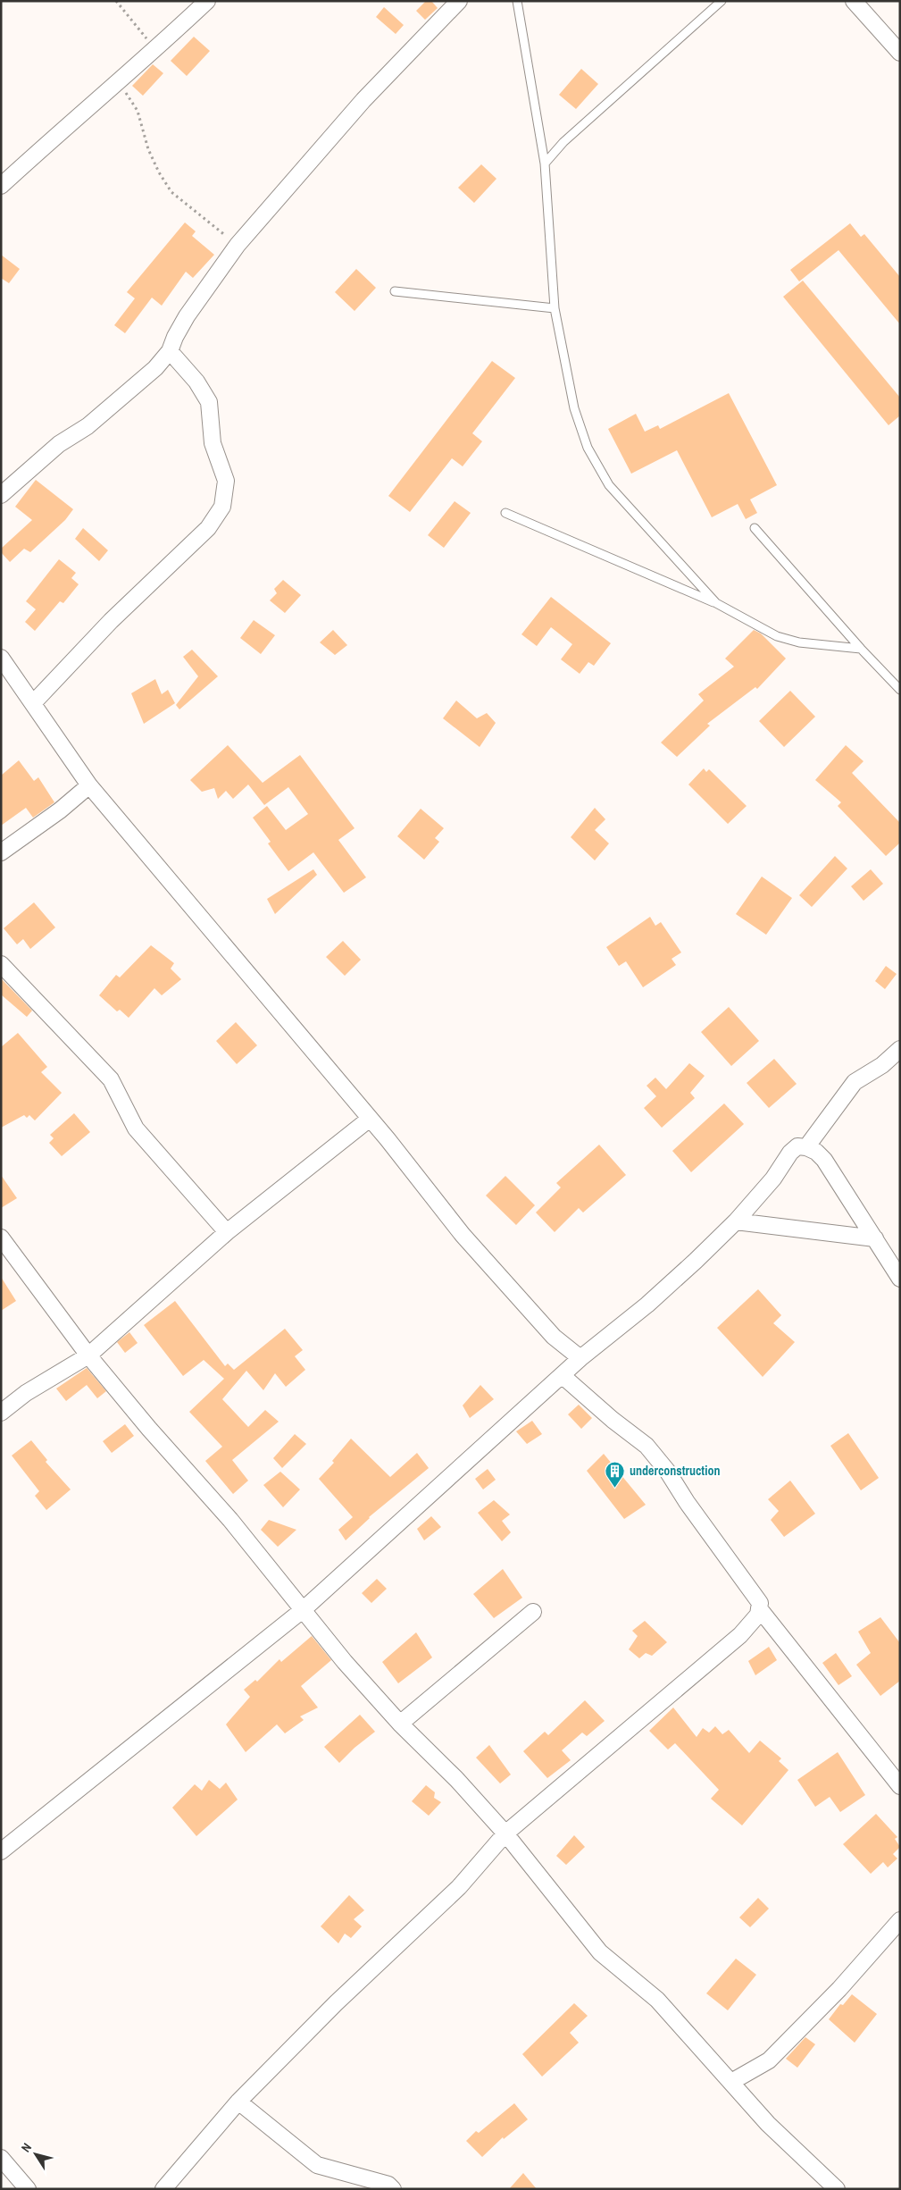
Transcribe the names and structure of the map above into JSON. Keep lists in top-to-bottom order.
{
  "places": {
    "building": ["underconstruction"]
  },
  "north": "top left"
}
